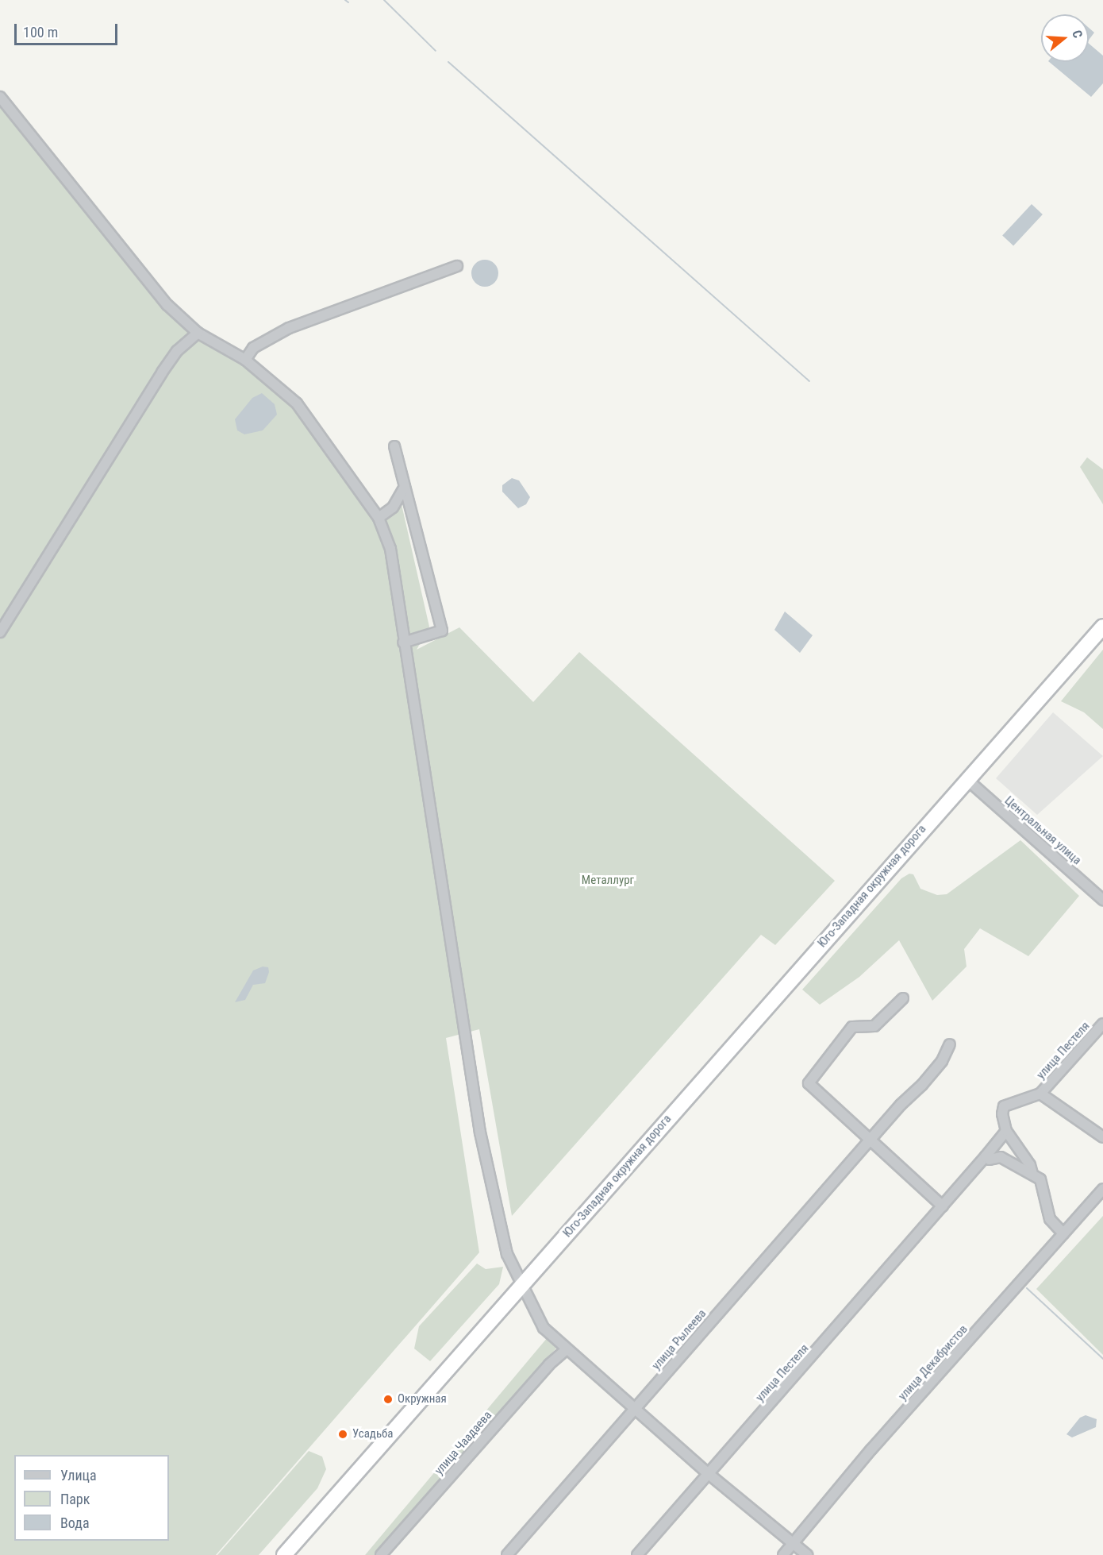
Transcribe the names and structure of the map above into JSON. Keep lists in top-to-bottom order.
{
  "streets": {
    "highway": ["Юго-Западная окружная дорога"],
    "street": [
      "Центральная улица",
      "улица Пестеля",
      "улица Рылеева",
      "улица Декабристов",
      "улица Чаадаева"
    ]
  },
  "crossings": [
    ["Центральная улица", "Юго-Западная окружная дорога"]
  ],
  "parks": ["Металлург"],
  "places": ["Окружная", "Усадьба"],
  "legend": ["Улица", "Парк", "Вода"],
  "scale_bar": "100 m",
  "north": "right"
}
